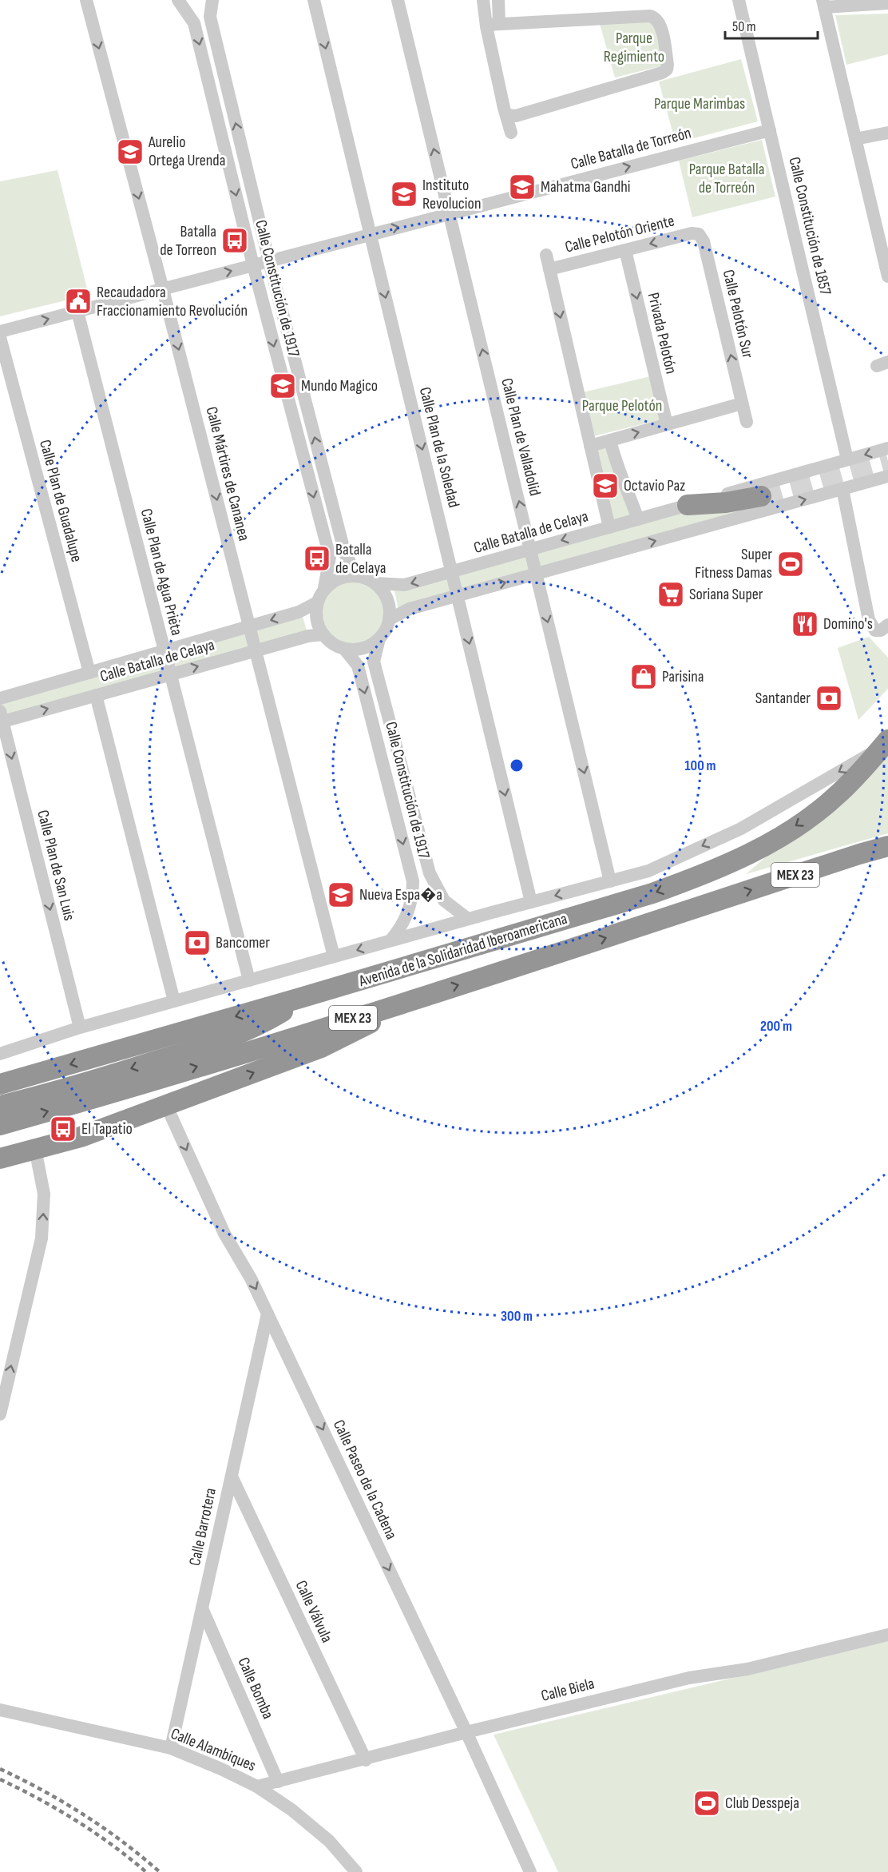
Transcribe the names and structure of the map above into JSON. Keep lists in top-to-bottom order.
{
  "streets": {
    "highway": ["MEX 23", "Avenida de la Solidaridad Iberoamericana"],
    "street": [
      "Calle Batalla de Torreón",
      "Calle Constitución de 1857",
      "Calle Pelotón Oriente",
      "Calle Constitución de 1917",
      "Calle Pelotón Sur",
      "Privada Pelotón",
      "Calle Plan de Valladolid",
      "Calle Plan de la Soledad",
      "Calle Mártires de Cananea",
      "Calle Plan de Guadalupe",
      "Calle Batalla de Celaya",
      "Calle Plan de Agua Prieta",
      "Calle Plan de San Luis",
      "Calle Paseo de la Cadena",
      "Calle Barrotera",
      "Calle Válvula",
      "Calle Bomba",
      "Calle Biela",
      "Calle Alambiques"
    ]
  },
  "crossings": [
    ["Calle Batalla de Torreón", "Calle Constitución de 1857"],
    ["Calle Batalla de Torreón", "Calle Constitución de 1917"],
    ["Calle Batalla de Torreón", "Calle Plan de Valladolid"],
    ["Calle Batalla de Torreón", "Calle Plan de la Soledad"],
    ["Calle Batalla de Torreón", "Calle Mártires de Cananea"],
    ["Calle Batalla de Torreón", "Calle Plan de Agua Prieta"],
    ["Calle Constitución de 1857", "Calle Batalla de Celaya"],
    ["Calle Pelotón Oriente", "Calle Pelotón Sur"],
    ["Calle Pelotón Oriente", "Privada Pelotón"],
    ["Calle Constitución de 1917", "Calle Batalla de Celaya"],
    ["Calle Plan de Valladolid", "Calle Batalla de Celaya"],
    ["Calle Plan de la Soledad", "Calle Batalla de Celaya"],
    ["Calle Mártires de Cananea", "Calle Batalla de Celaya"],
    ["Calle Plan de Guadalupe", "Calle Batalla de Celaya"],
    ["Calle Batalla de Celaya", "Calle Plan de Agua Prieta"],
    ["Calle Batalla de Celaya", "Calle Plan de San Luis"],
    ["Calle Paseo de la Cadena", "Calle Barrotera"],
    ["Calle Paseo de la Cadena", "Calle Biela"],
    ["Calle Barrotera", "Calle Válvula"],
    ["Calle Barrotera", "Calle Bomba"],
    ["Calle Barrotera", "Calle Alambiques"],
    ["Calle Válvula", "Calle Biela"],
    ["Calle Bomba", "Calle Biela"],
    ["Calle Biela", "Calle Alambiques"]
  ],
  "one_way": [
    "Calle Batalla de Torreón",
    "Calle Pelotón Oriente",
    "Calle Pelotón Sur",
    "Calle Plan de la Soledad",
    "Calle Mártires de Cananea",
    "Calle Paseo de la Cadena"
  ],
  "parks": [
    "Parque Regimiento",
    "Parque Marimbas",
    "Parque Batalla de Torreón",
    "Parque Pelotón"
  ],
  "places": {
    "school or university": [
      "Aurelio Ortega Urenda",
      "Mahatma Gandhi",
      "Instituto Revolucion",
      "Mundo Magico",
      "Octavio Paz",
      "Nueva Espa�a"
    ],
    "bus stop": ["Batalla de Torreon", "Batalla de Celaya", "El Tapatio"],
    "public building": ["Recaudadora Fraccionamiento Revolución"],
    "sports": ["Super Fitness Damas", "Club Desspeja"],
    "supermarket": ["Soriana Super"],
    "restaurant": ["Domino's"],
    "shop": ["Parisina"],
    "bank": ["Santander", "Bancomer"]
  },
  "scale_bar": "50 m",
  "rings": ["100 m", "200 m", "300 m"]
}
